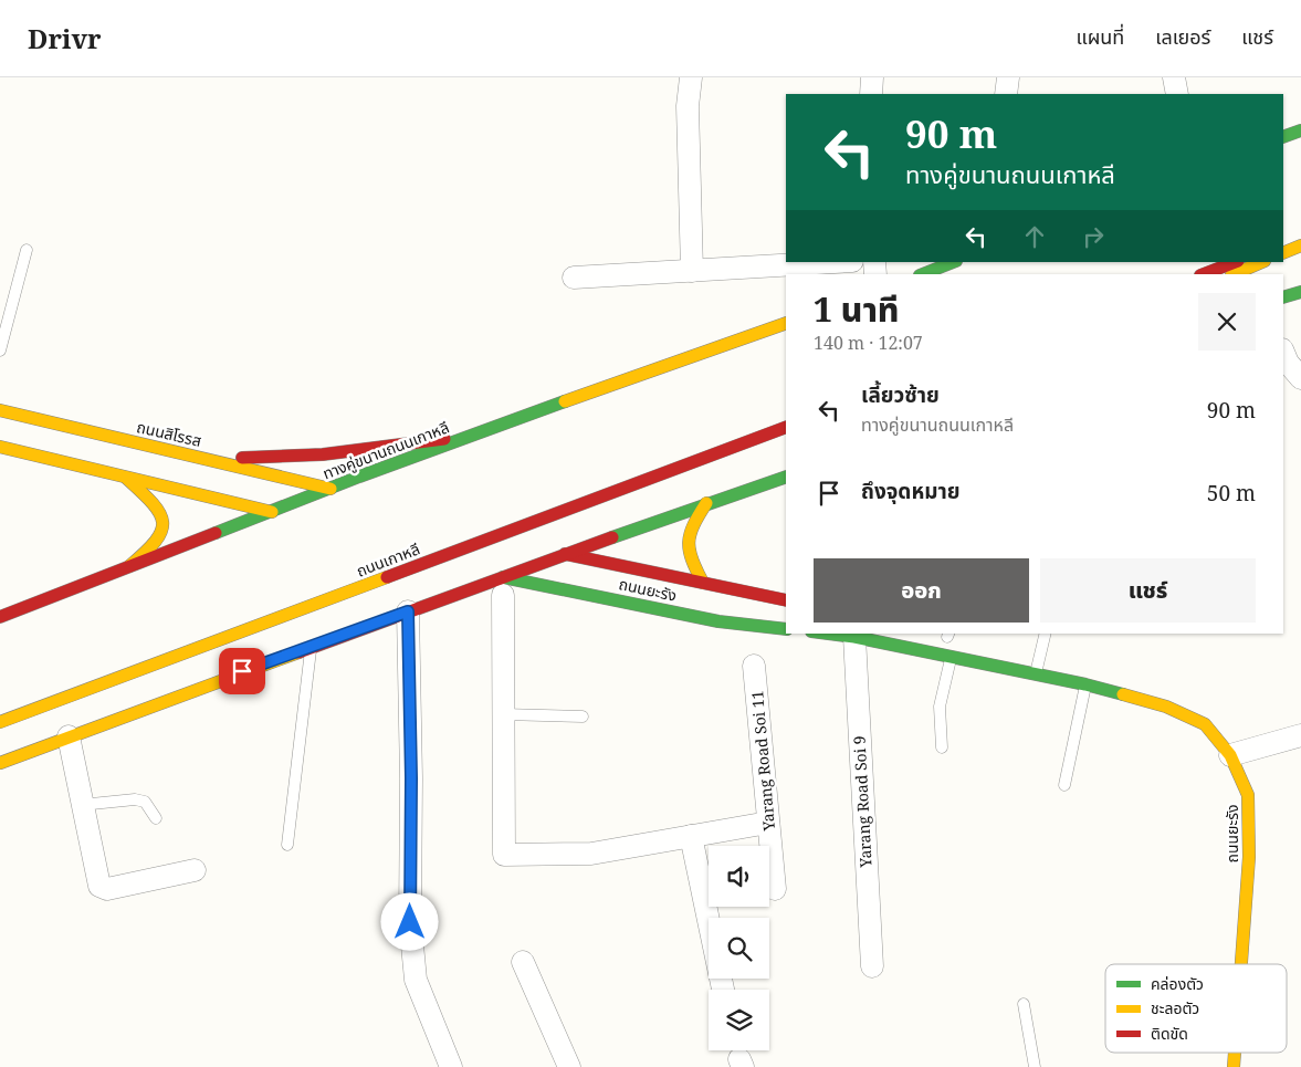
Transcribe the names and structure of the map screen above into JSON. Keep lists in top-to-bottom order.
{
  "streets": {
    "main road": [
      "ถนนสิโรรส",
      "ทางคู่ขนานถนนเกาหลี",
      "ถนนเกาหลี",
      "ถนนยะรัง"
    ],
    "street": ["Yarang Road Soi 11", "Yarang Road Soi 9"]
  },
  "crossings": [
    ["ถนนสิโรรส", "ทางคู่ขนานถนนเกาหลี"],
    ["ถนนยะรัง", "Yarang Road Soi 9"]
  ],
  "legend": ["คล่องตัว", "ชะลอตัว", "ติดขัด"],
  "page": {
    "header": "Drivr",
    "nav": ["แผนที่", "เลเยอร์", "แชร์"],
    "turn": ["90 m", "ทางคู่ขนานถนนเกาหลี"],
    "heading": ["1 นาที", "140 m · 12:07"],
    "list": [
      {
        "name": "เลี้ยวซ้าย",
        "note": "ทางคู่ขนานถนนเกาหลี",
        "value": "90 m"
      },
      {
        "name": "ถึงจุดหมาย",
        "value": "50 m"
      }
    ],
    "buttons": ["ออก", "แชร์"]
  }
}
